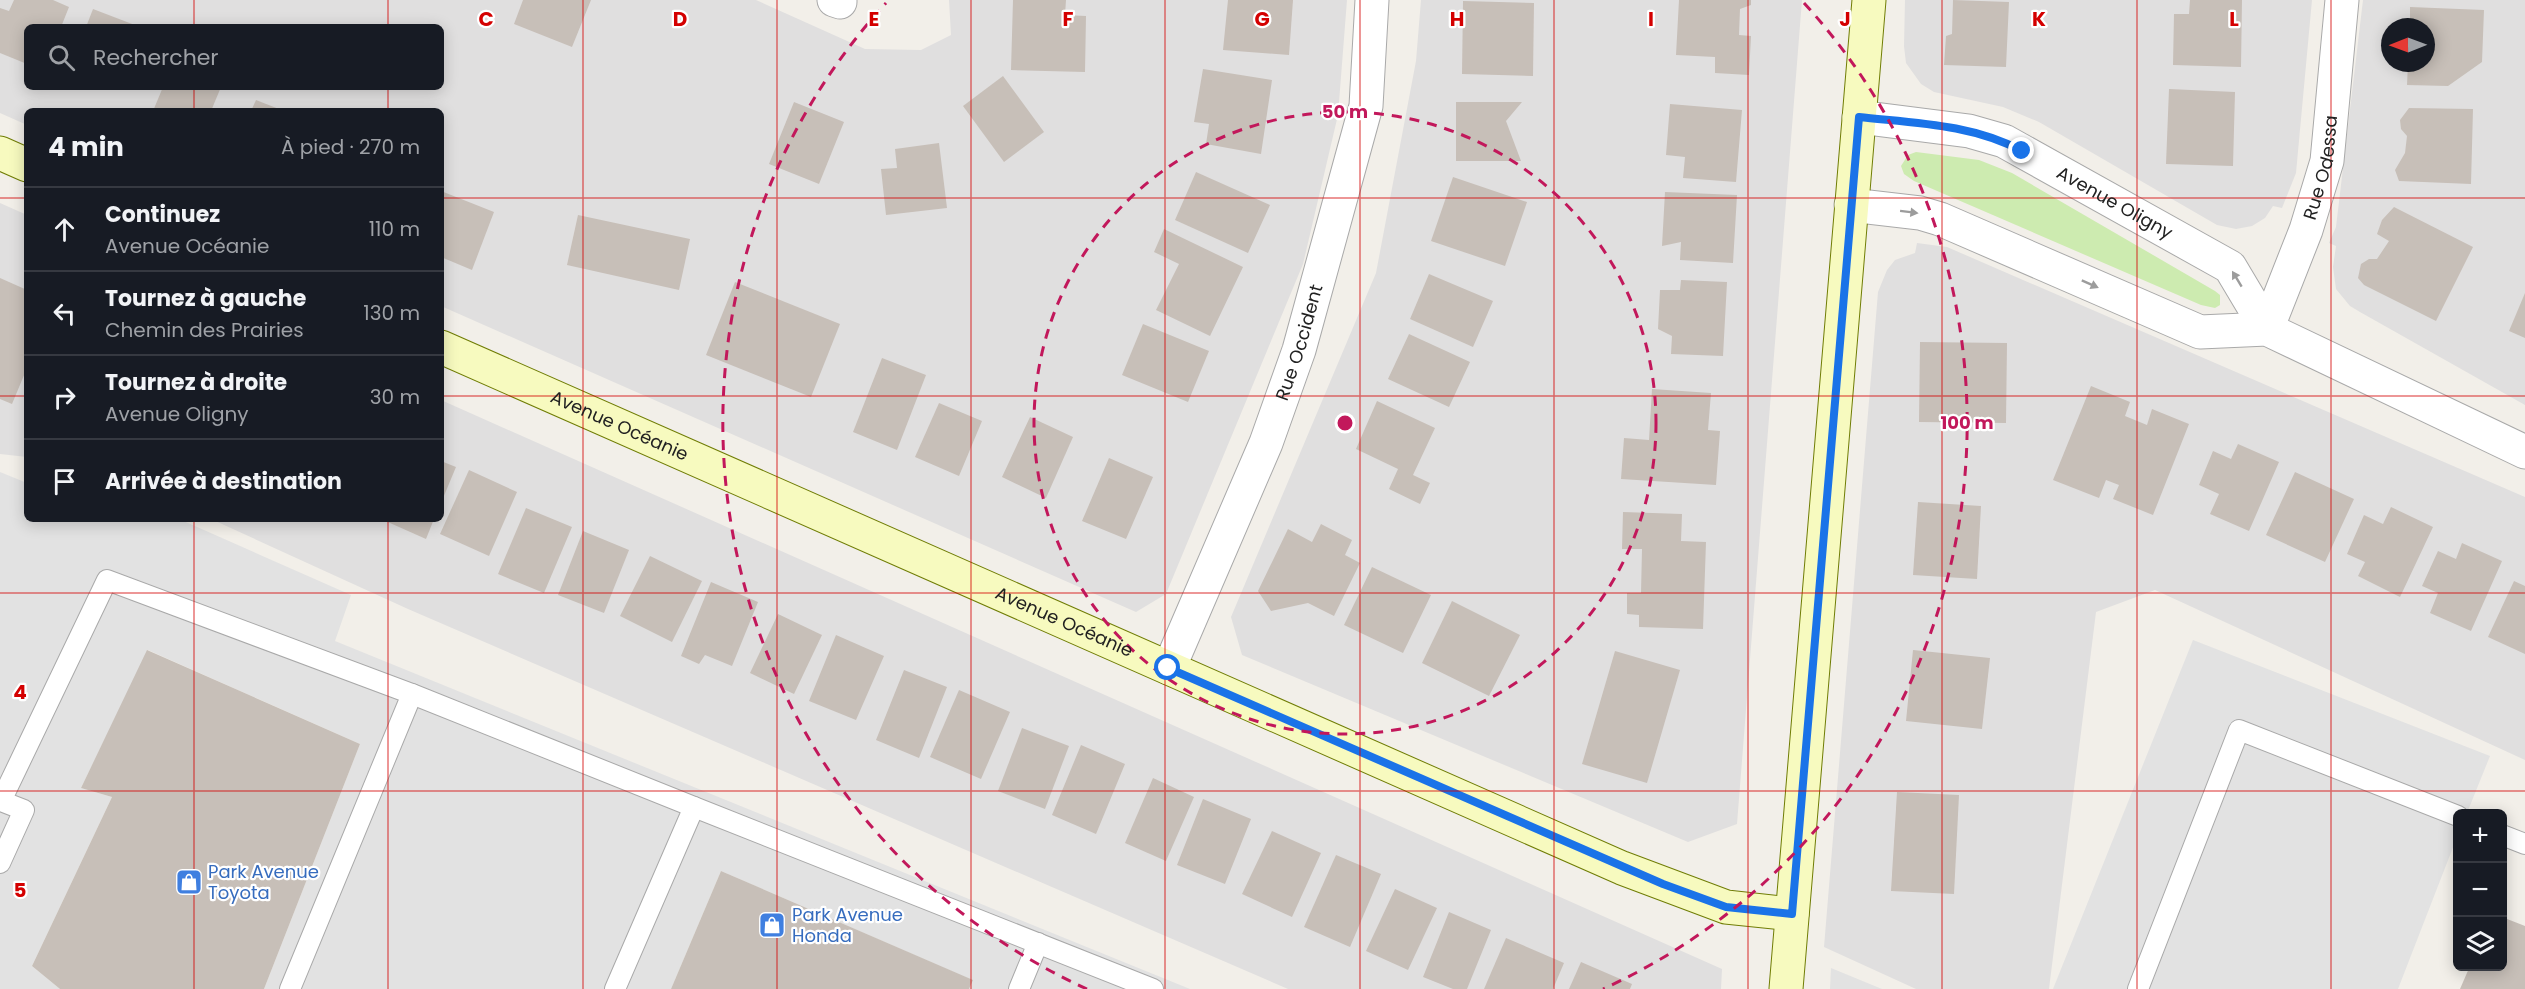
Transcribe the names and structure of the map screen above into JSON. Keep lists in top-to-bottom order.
{
  "streets": {
    "street": [
      "Rue Odessa",
      "Avenue Oligny",
      "Rue Occident",
      "Avenue Océanie"
    ]
  },
  "crossings": [
    ["Rue Odessa", "Avenue Oligny"],
    ["Rue Occident", "Avenue Océanie"]
  ],
  "places": {
    "shop": ["Park Avenue Toyota", "Park Avenue Honda"]
  },
  "north": "left",
  "page": {
    "search": "Rechercher",
    "heading": ["4 min", "À pied · 270 m"],
    "list": [
      ["Continuez", "Avenue Océanie", "110 m"],
      ["Tournez à gauche", "Chemin des Prairies", "130 m"],
      ["Tournez à droite", "Avenue Oligny", "30 m"],
      "Arrivée à destination"
    ],
    "map_buttons": ["+", "−"]
  },
  "grid": {
    "columns": [
      "C",
      "D",
      "E",
      "F",
      "G",
      "H",
      "I",
      "J",
      "K",
      "L"
    ],
    "rows": ["4", "5"]
  },
  "rings": ["50 m", "100 m"]
}
